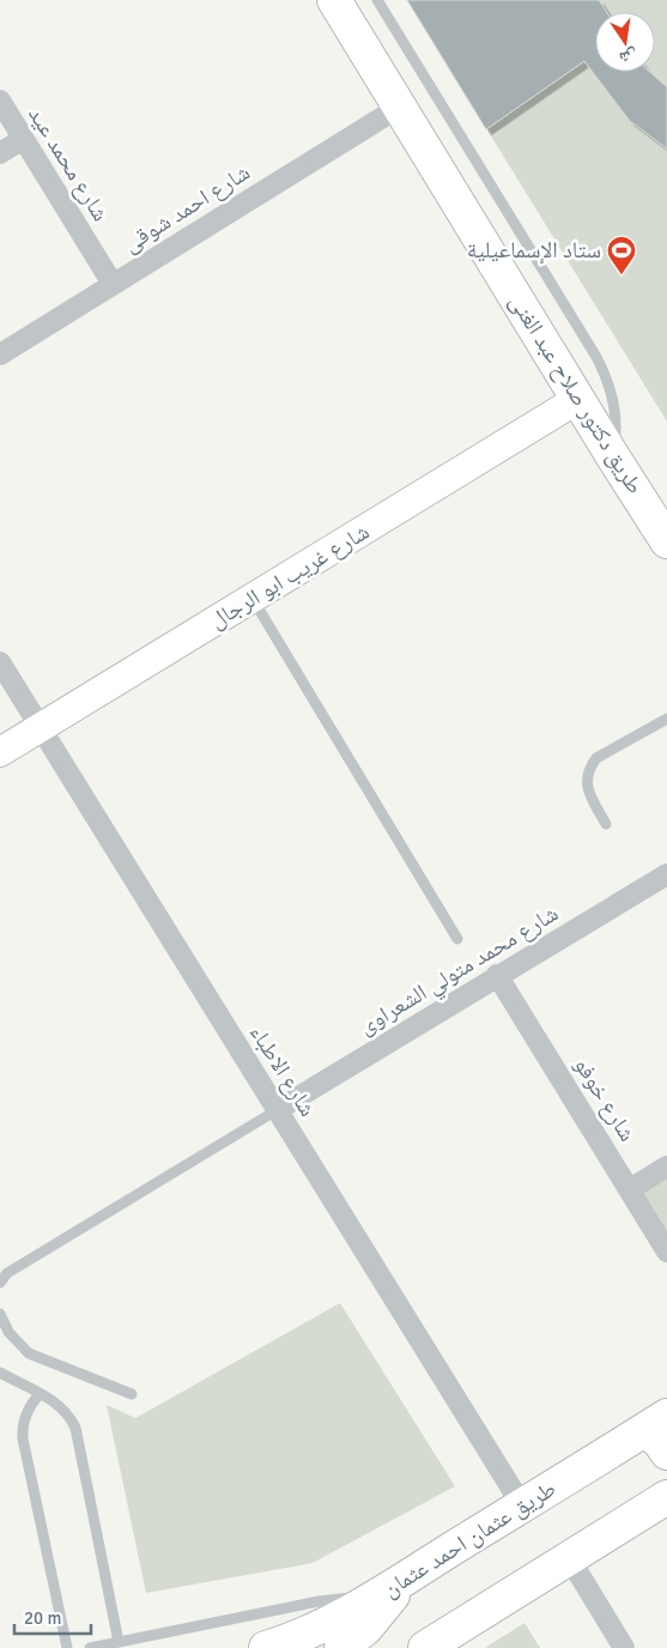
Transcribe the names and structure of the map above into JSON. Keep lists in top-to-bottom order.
{
  "streets": {
    "main road": ["طريق دكتور صلاح عبد الغنى", "شارع غريب ابو الرجال", "طريق عثمان احمد عثمان"],
    "street": [
      "شارع محمد عيد",
      "شارع احمد شوقى",
      "شارع محمد متولي الشعراوى",
      "شارع الاطباء",
      "شارع خوفو"
    ]
  },
  "crossings": [
    ["شارع محمد عيد", "شارع احمد شوقى"],
    ["شارع احمد شوقى", "طريق دكتور صلاح عبد الغنى"],
    ["طريق دكتور صلاح عبد الغنى", "شارع غريب ابو الرجال"],
    ["شارع غريب ابو الرجال", "شارع الاطباء"],
    ["شارع محمد متولي الشعراوى", "شارع الاطباء"],
    ["شارع محمد متولي الشعراوى", "شارع خوفو"],
    ["شارع الاطباء", "طريق عثمان احمد عثمان"]
  ],
  "places": {
    "sports": ["ستاد الإسماعيلية"]
  },
  "scale_bar": "20 m",
  "north": "bottom"
}
